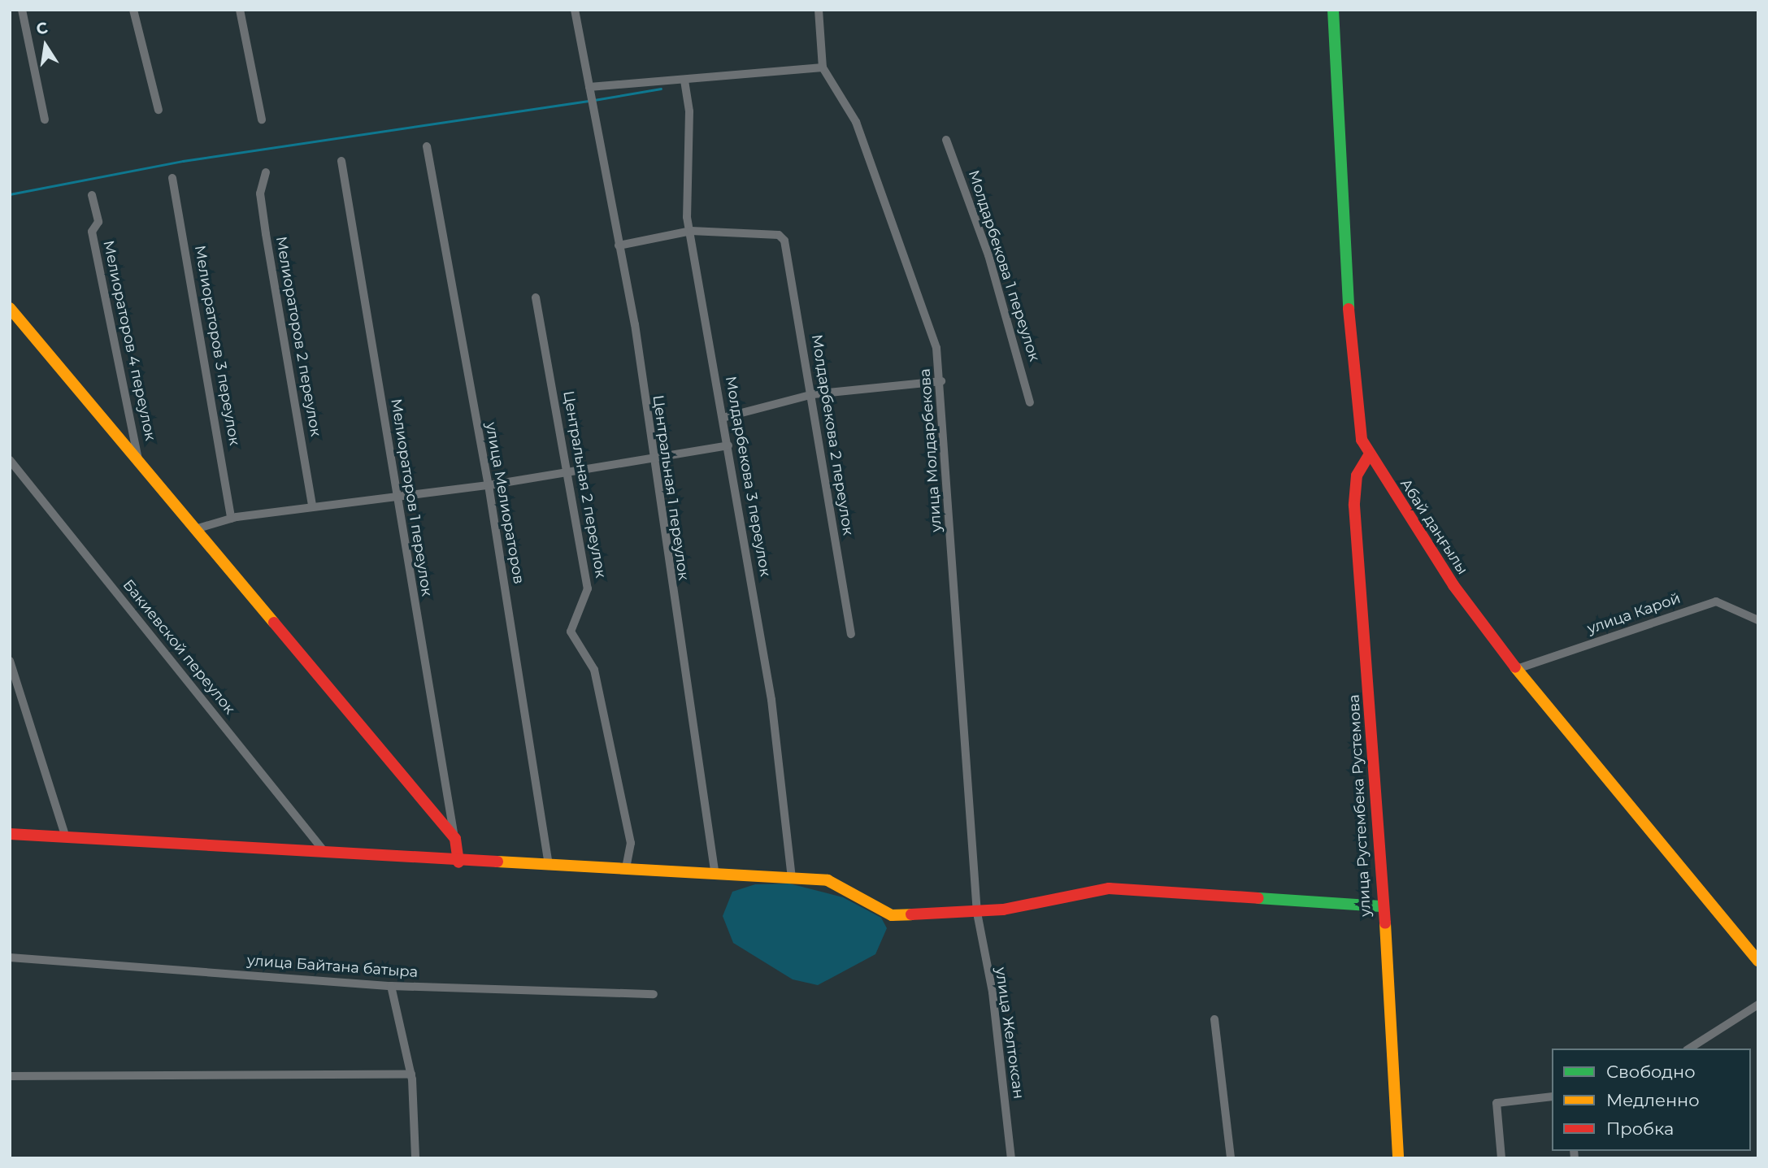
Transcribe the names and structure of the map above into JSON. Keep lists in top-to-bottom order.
{
  "streets": {
    "street": [
      "Молдарбекова 1 переулок",
      "Мелиораторов 2 переулок",
      "Мелиораторов 4 переулок",
      "Мелиораторов 3 переулок",
      "Молдарбекова 2 переулок",
      "улица Молдарбекова",
      "Молдарбекова 3 переулок",
      "Центральная 2 переулок",
      "Центральная 1 переулок",
      "Мелиораторов 1 переулок",
      "улица Мелиораторов",
      "Абай даңғылы",
      "улица Карой",
      "Бакиевской переулок",
      "улица Рустембека Рустемова",
      "улица Байтана батыра",
      "улица Желтоксан"
    ]
  },
  "crossings": [
    ["Молдарбекова 2 переулок", "Молдарбекова 3 переулок"],
    ["улица Молдарбекова", "улица Желтоксан"],
    ["Абай даңғылы", "улица Карой"],
    ["Абай даңғылы", "улица Рустембека Рустемова"]
  ],
  "legend": ["Свободно", "Медленно", "Пробка"],
  "north": "top"
}
